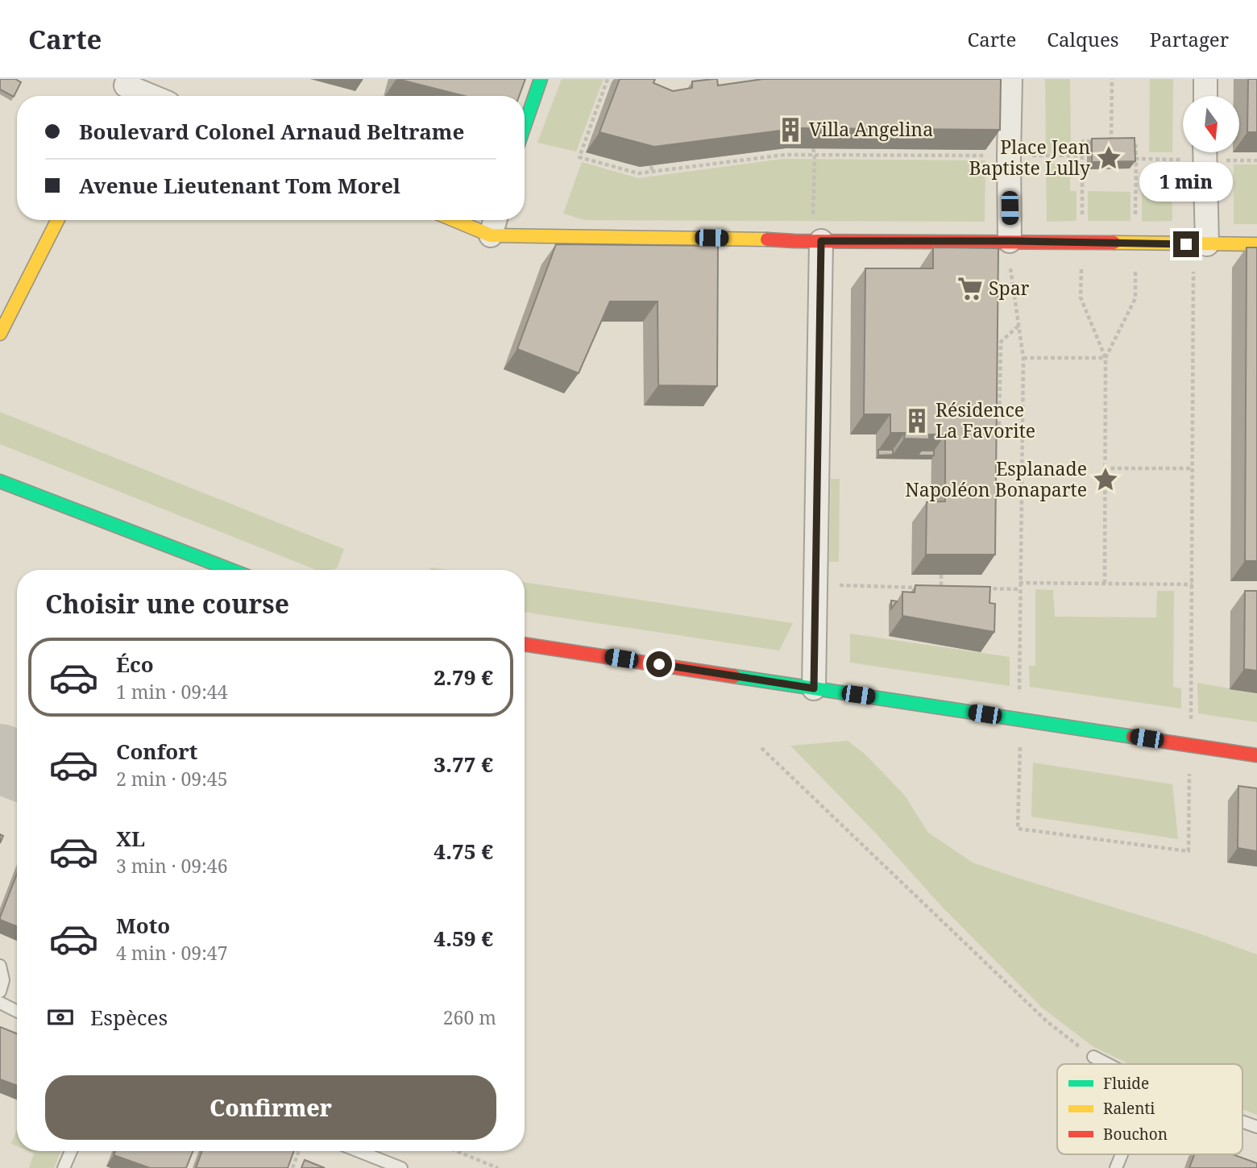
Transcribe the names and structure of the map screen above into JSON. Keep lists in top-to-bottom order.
{
  "places": {
    "building": ["Villa Angelina", "Résidence La Favorite"],
    "place": ["Place Jean Baptiste Lully", "Esplanade Napoléon Bonaparte"],
    "supermarket": ["Spar"]
  },
  "legend": ["Fluide", "Ralenti", "Bouchon"],
  "north": "bottom",
  "page": {
    "header": "Carte",
    "nav": ["Carte", "Calques", "Partager"],
    "banner": ["Boulevard Colonel Arnaud Beltrame", "Avenue Lieutenant Tom Morel"],
    "bubble": "1 min",
    "heading": "Choisir une course",
    "list": [
      {
        "name": "Éco",
        "note": "1 min · 09:44",
        "value": "2.79 €"
      },
      {
        "name": "Confort",
        "note": "2 min · 09:45",
        "value": "3.77 €"
      },
      {
        "name": "XL",
        "note": "3 min · 09:46",
        "value": "4.75 €"
      },
      {
        "name": "Moto",
        "note": "4 min · 09:47",
        "value": "4.59 €"
      }
    ],
    "pay": ["Espèces", "260 m"],
    "buttons": "Confirmer"
  }
}
